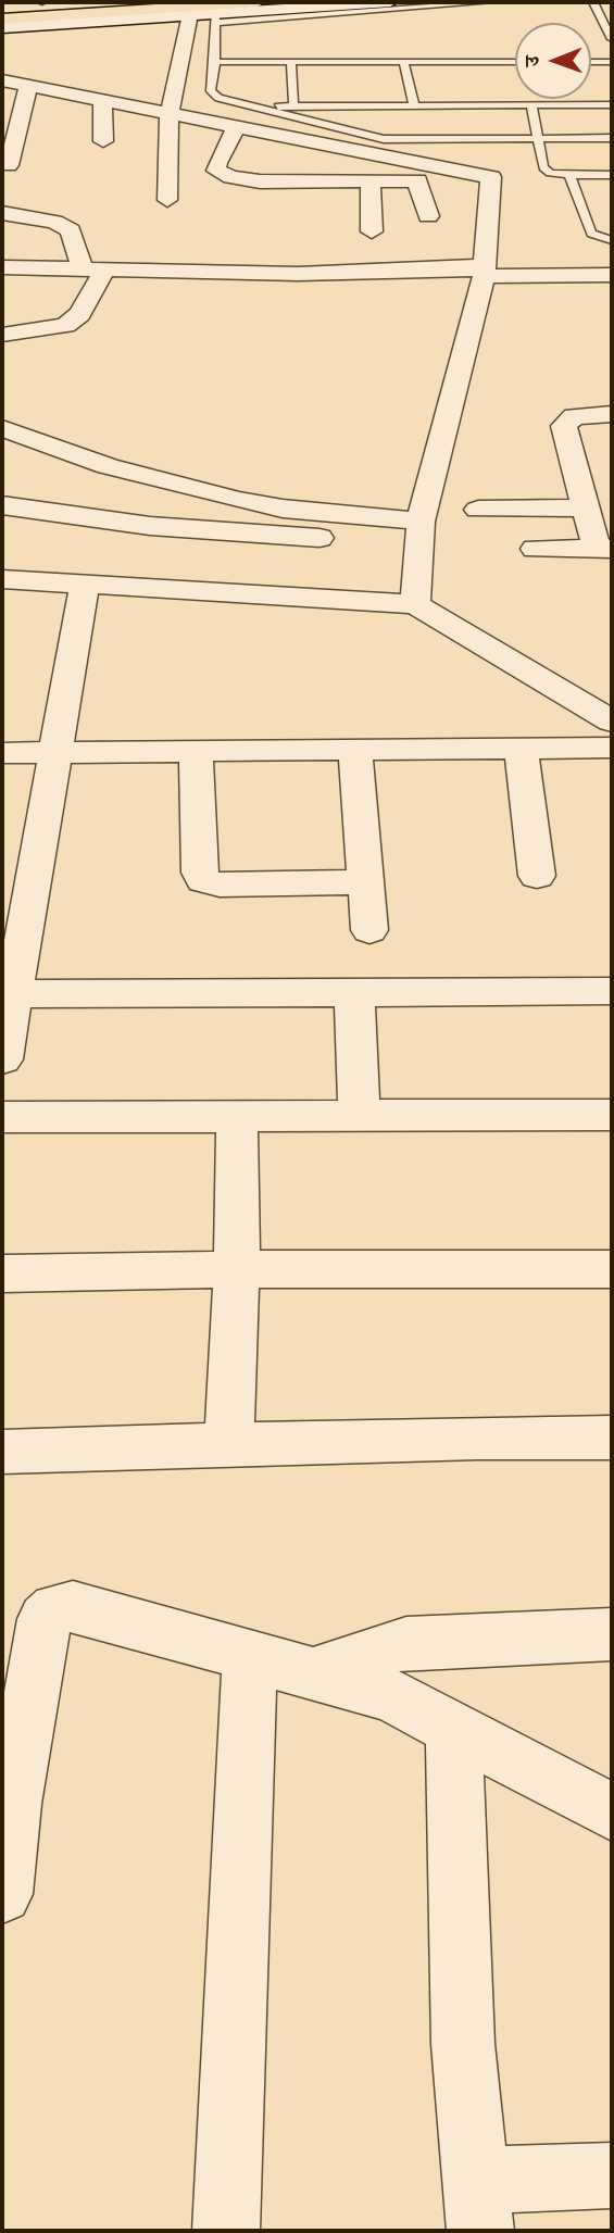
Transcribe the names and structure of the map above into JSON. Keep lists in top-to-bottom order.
{
  "north": "left"
}
